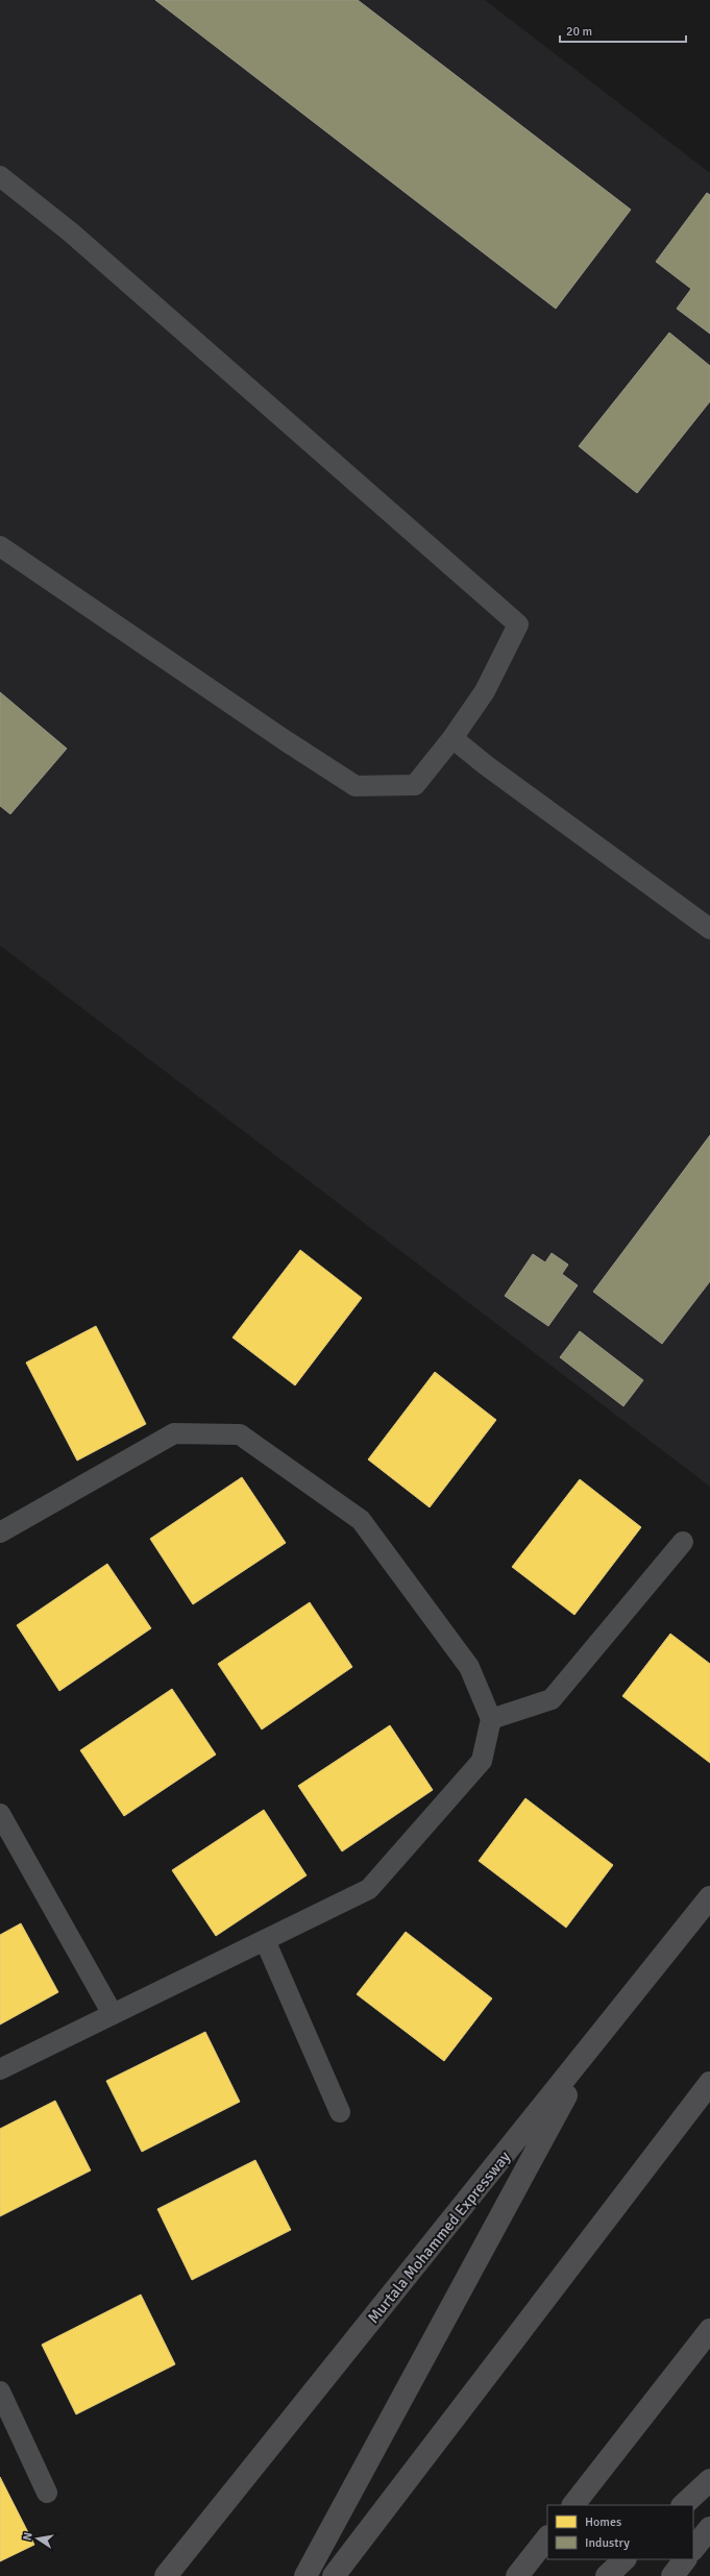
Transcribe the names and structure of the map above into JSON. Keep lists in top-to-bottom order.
{
  "streets": {
    "highway": ["Murtala Mohammed Expressway"]
  },
  "legend": ["Homes", "Industry"],
  "scale_bar": "20 m",
  "north": "left"
}
